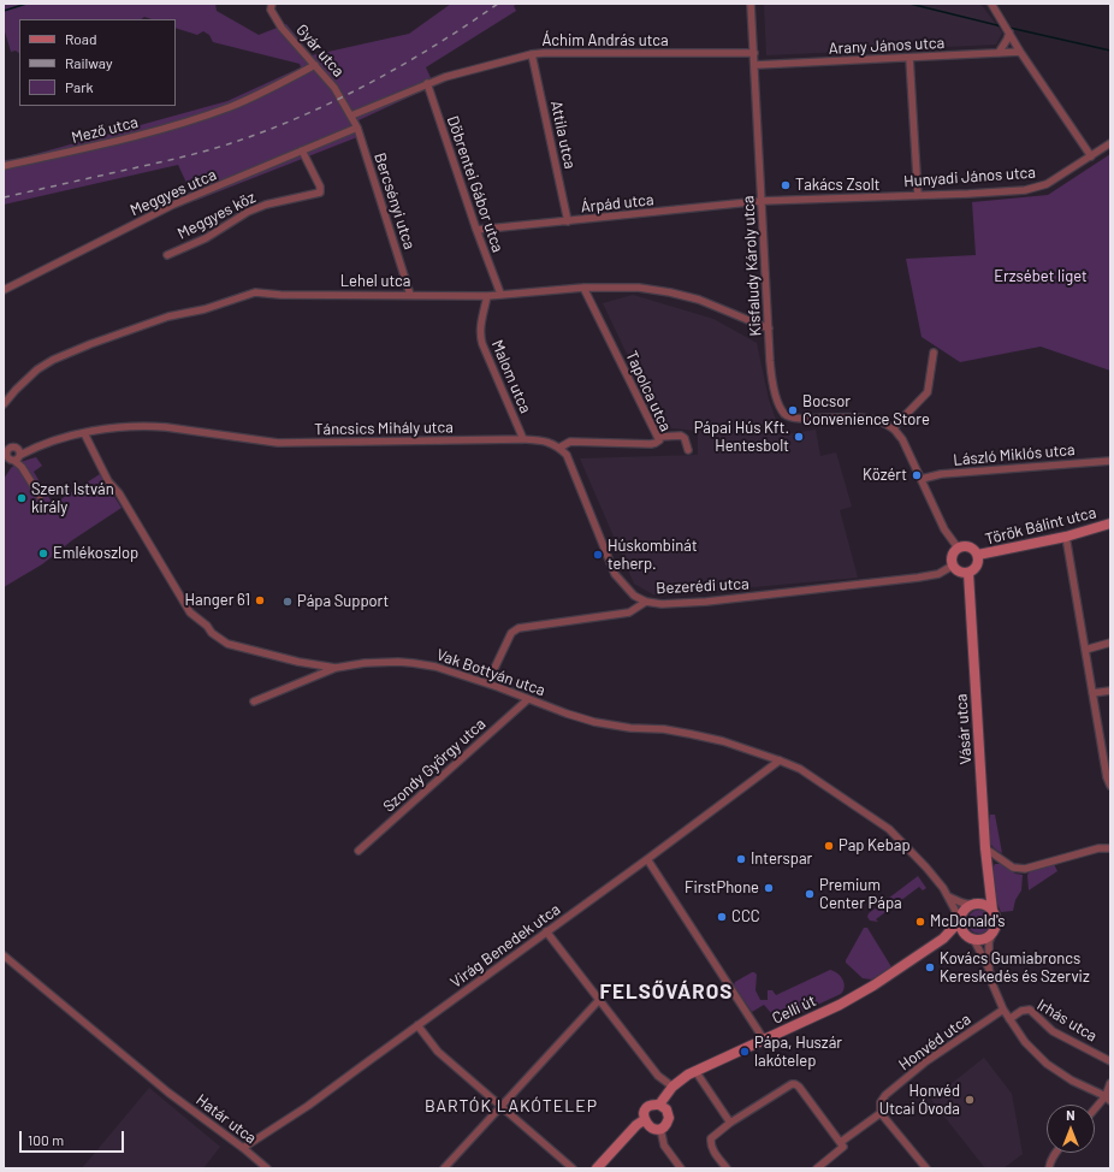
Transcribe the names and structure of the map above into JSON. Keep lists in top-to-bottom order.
{
  "streets": {
    "street": [
      "Áchim András utca",
      "Arany János utca",
      "Gyár utca",
      "Mező utca",
      "Attila utca",
      "Hunyadi János utca",
      "Döbrentei Gábor utca",
      "Meggyes utca",
      "Bercsényi utca",
      "Árpád utca",
      "Meggyes köz",
      "Kisfaludy Károly utca",
      "Lehel utca",
      "Malom utca",
      "Tapolca utca",
      "Táncsics Mihály utca",
      "László Miklós utca",
      "Török Bálint utca",
      "Bezerédi utca",
      "Vak Bottyán utca",
      "Vásár utca",
      "Szondy György utca",
      "Virág Benedek utca",
      "Celli út",
      "Irhás utca",
      "Honvéd utca",
      "Határ utca"
    ]
  },
  "crossings": [
    ["Áchim András utca", "Gyár utca"],
    ["Áchim András utca", "Attila utca"],
    ["Áchim András utca", "Döbrentei Gábor utca"],
    ["Áchim András utca", "Bercsényi utca"],
    ["Áchim András utca", "Kisfaludy Károly utca"],
    ["Arany János utca", "Kisfaludy Károly utca"],
    ["Gyár utca", "Mező utca"],
    ["Gyár utca", "Bercsényi utca"],
    ["Attila utca", "Árpád utca"],
    ["Hunyadi János utca", "Árpád utca"],
    ["Hunyadi János utca", "Kisfaludy Károly utca"],
    ["Döbrentei Gábor utca", "Árpád utca"],
    ["Döbrentei Gábor utca", "Lehel utca"],
    ["Meggyes utca", "Bercsényi utca"],
    ["Meggyes utca", "Meggyes köz"],
    ["Bercsényi utca", "Lehel utca"],
    ["Árpád utca", "Kisfaludy Károly utca"],
    ["Kisfaludy Károly utca", "Lehel utca"],
    ["Lehel utca", "Malom utca"],
    ["Lehel utca", "Tapolca utca"],
    ["Malom utca", "Táncsics Mihály utca"],
    ["Tapolca utca", "Táncsics Mihály utca"],
    ["Táncsics Mihály utca", "Vak Bottyán utca"],
    ["Török Bálint utca", "Bezerédi utca"],
    ["Török Bálint utca", "Vásár utca"],
    ["Bezerédi utca", "Vak Bottyán utca"],
    ["Bezerédi utca", "Vásár utca"],
    ["Vak Bottyán utca", "Vásár utca"],
    ["Vak Bottyán utca", "Szondy György utca"],
    ["Vak Bottyán utca", "Virág Benedek utca"],
    ["Vak Bottyán utca", "Celli út"],
    ["Vásár utca", "Celli út"],
    ["Virág Benedek utca", "Határ utca"]
  ],
  "districts": ["FELSŐVÁROS", "BARTÓK LAKÓTELEP"],
  "parks": ["Erzsébet liget"],
  "places": [
    "Takács Zsolt",
    "Bocsor Convenience Store",
    "Pápai Hús Kft. Hentesbolt",
    "Közért",
    "Szent István király",
    "Emlékoszlop",
    "Húskombinát teherp.",
    "Hanger 61",
    "Pápa Support",
    "Pap Kebap",
    "Interspar",
    "FirstPhone",
    "Premium Center Pápa",
    "CCC",
    "McDonald's",
    "Kovács Gumiabroncs Kereskedés és Szerviz",
    "Pápa, Huszár lakótelep",
    "Honvéd Utcai Óvoda"
  ],
  "legend": ["Road", "Railway", "Park"],
  "scale_bar": "100 m",
  "north": "top"
}
